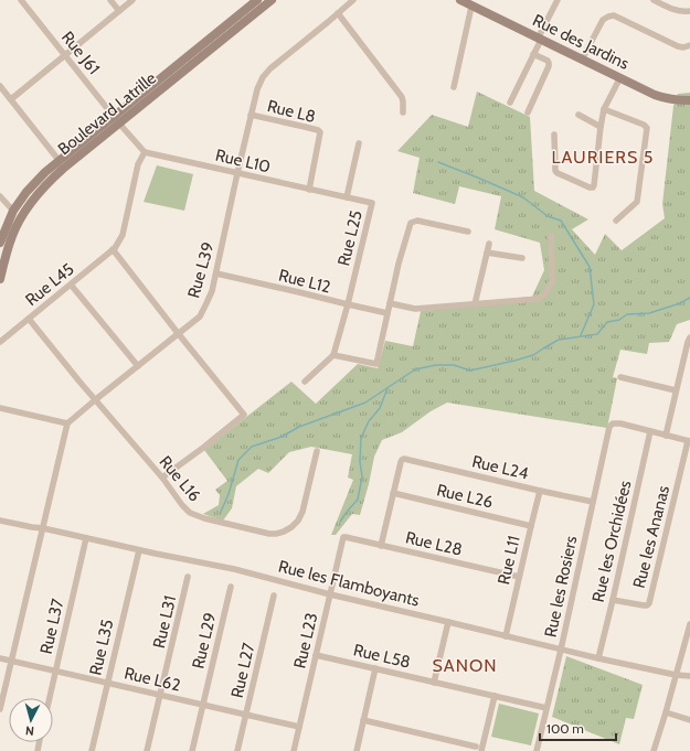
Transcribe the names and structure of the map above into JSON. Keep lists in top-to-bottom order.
{
  "streets": {
    "main road": ["Rue des Jardins", "Boulevard Latrille"],
    "street": [
      "Rue J61",
      "Rue L8",
      "Rue L10",
      "Rue L25",
      "Rue L39",
      "Rue L12",
      "Rue L45",
      "Rue L24",
      "Rue L16",
      "Rue L26",
      "Rue les Ananas",
      "Rue les Orchidées",
      "Rue L28",
      "Rue L11",
      "Rue les Flamboyants",
      "Rue les Rosiers",
      "Rue L31",
      "Rue L37",
      "Rue L29",
      "Rue L23",
      "Rue L35",
      "Rue L58",
      "Rue L27",
      "Rue L62"
    ]
  },
  "crossings": [
    ["Rue J61", "Boulevard Latrille"],
    ["Rue L8", "Rue L10"],
    ["Rue L8", "Rue L39"],
    ["Rue L10", "Rue L25"],
    ["Rue L10", "Rue L39"],
    ["Rue L25", "Rue L12"],
    ["Rue L39", "Rue L12"],
    ["Rue L39", "Rue L16"],
    ["Rue L45", "Rue L16"],
    ["Rue L24", "Rue L26"],
    ["Rue L24", "Rue L11"],
    ["Rue L24", "Rue les Rosiers"],
    ["Rue L26", "Rue L11"],
    ["Rue les Ananas", "Rue les Orchidées"],
    ["Rue les Orchidées", "Rue les Flamboyants"],
    ["Rue les Orchidées", "Rue les Rosiers"],
    ["Rue L28", "Rue L11"],
    ["Rue L28", "Rue L23"],
    ["Rue L11", "Rue les Flamboyants"],
    ["Rue les Flamboyants", "Rue les Rosiers"],
    ["Rue les Flamboyants", "Rue L37"],
    ["Rue les Flamboyants", "Rue L23"],
    ["Rue les Flamboyants", "Rue L35"],
    ["Rue les Rosiers", "Rue L58"],
    ["Rue L31", "Rue L62"],
    ["Rue L37", "Rue L62"],
    ["Rue L29", "Rue L62"],
    ["Rue L23", "Rue L58"],
    ["Rue L23", "Rue L62"],
    ["Rue L35", "Rue L62"],
    ["Rue L27", "Rue L62"]
  ],
  "districts": ["LAURIERS 5", "SANON"],
  "scale_bar": "100 m",
  "north": "bottom"
}
